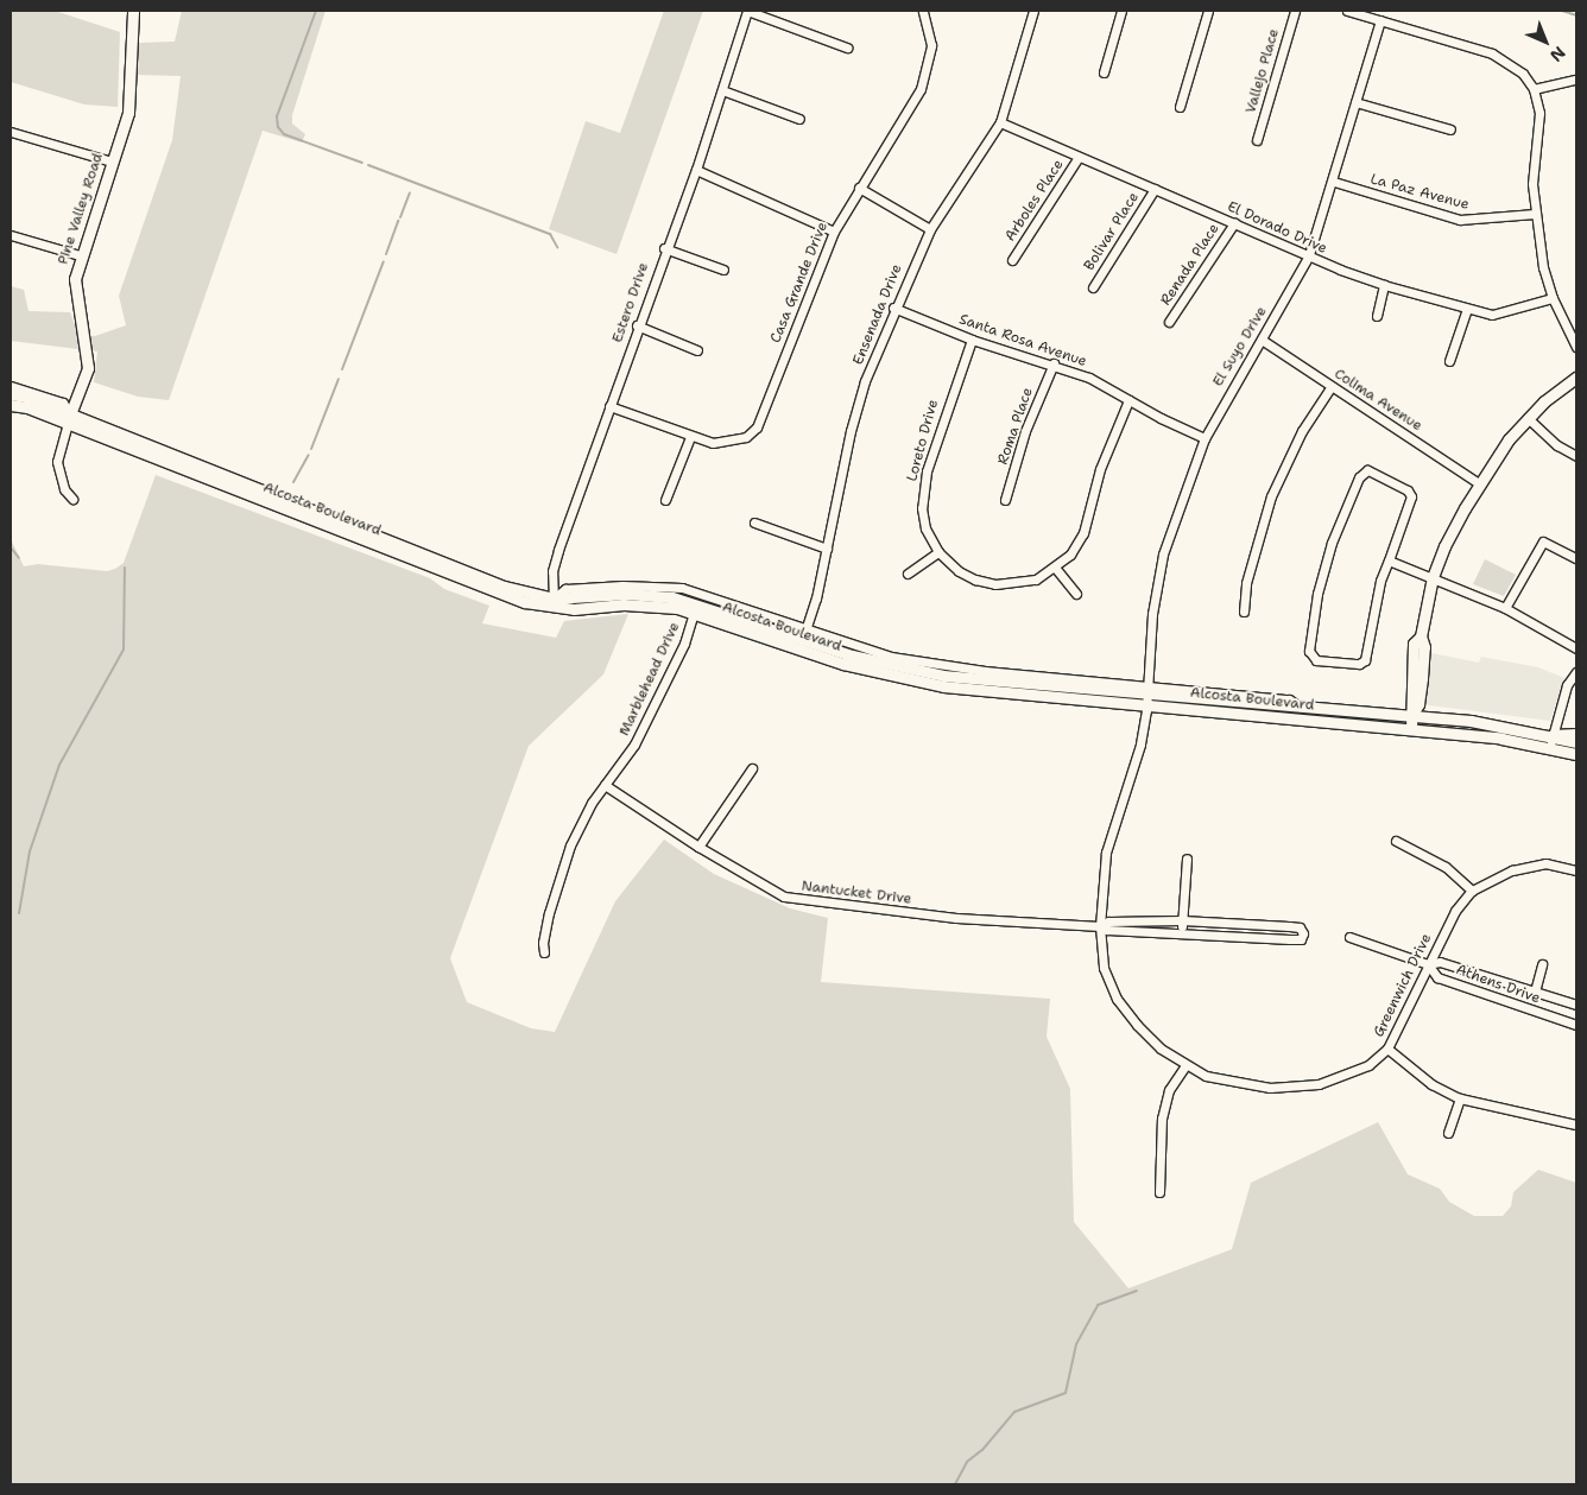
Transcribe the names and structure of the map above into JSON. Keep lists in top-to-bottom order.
{
  "streets": {
    "main road": ["Pine Valley Road", "Alcosta Boulevard"],
    "street": [
      "Vallejo Place",
      "La Paz Avenue",
      "Arboles Place",
      "El Dorado Drive",
      "Bolivar Place",
      "Renada Place",
      "Casa Grande Drive",
      "Estero Drive",
      "Ensenada Drive",
      "Santa Rosa Avenue",
      "El Suyo Drive",
      "Colima Avenue",
      "Roma Place",
      "Loreto Drive",
      "Marblehead Drive",
      "Nantucket Drive",
      "Athens Drive",
      "Greenwich Drive"
    ]
  },
  "crossings": [
    ["La Paz Avenue", "El Suyo Drive"],
    ["Arboles Place", "El Dorado Drive"],
    ["Pine Valley Road", "Alcosta Boulevard"],
    ["El Dorado Drive", "Bolivar Place"],
    ["El Dorado Drive", "Renada Place"],
    ["El Dorado Drive", "Ensenada Drive"],
    ["El Dorado Drive", "El Suyo Drive"],
    ["Casa Grande Drive", "Estero Drive"],
    ["Estero Drive", "Alcosta Boulevard"],
    ["Ensenada Drive", "Santa Rosa Avenue"],
    ["Ensenada Drive", "Alcosta Boulevard"],
    ["Santa Rosa Avenue", "El Suyo Drive"],
    ["Santa Rosa Avenue", "Roma Place"],
    ["Santa Rosa Avenue", "Loreto Drive"],
    ["El Suyo Drive", "Colima Avenue"],
    ["El Suyo Drive", "Alcosta Boulevard"],
    ["El Suyo Drive", "Greenwich Drive"],
    ["Alcosta Boulevard", "Marblehead Drive"],
    ["Alcosta Boulevard", "Greenwich Drive"],
    ["Marblehead Drive", "Nantucket Drive"],
    ["Nantucket Drive", "Greenwich Drive"],
    ["Athens Drive", "Greenwich Drive"]
  ],
  "north": "bottom right"
}
